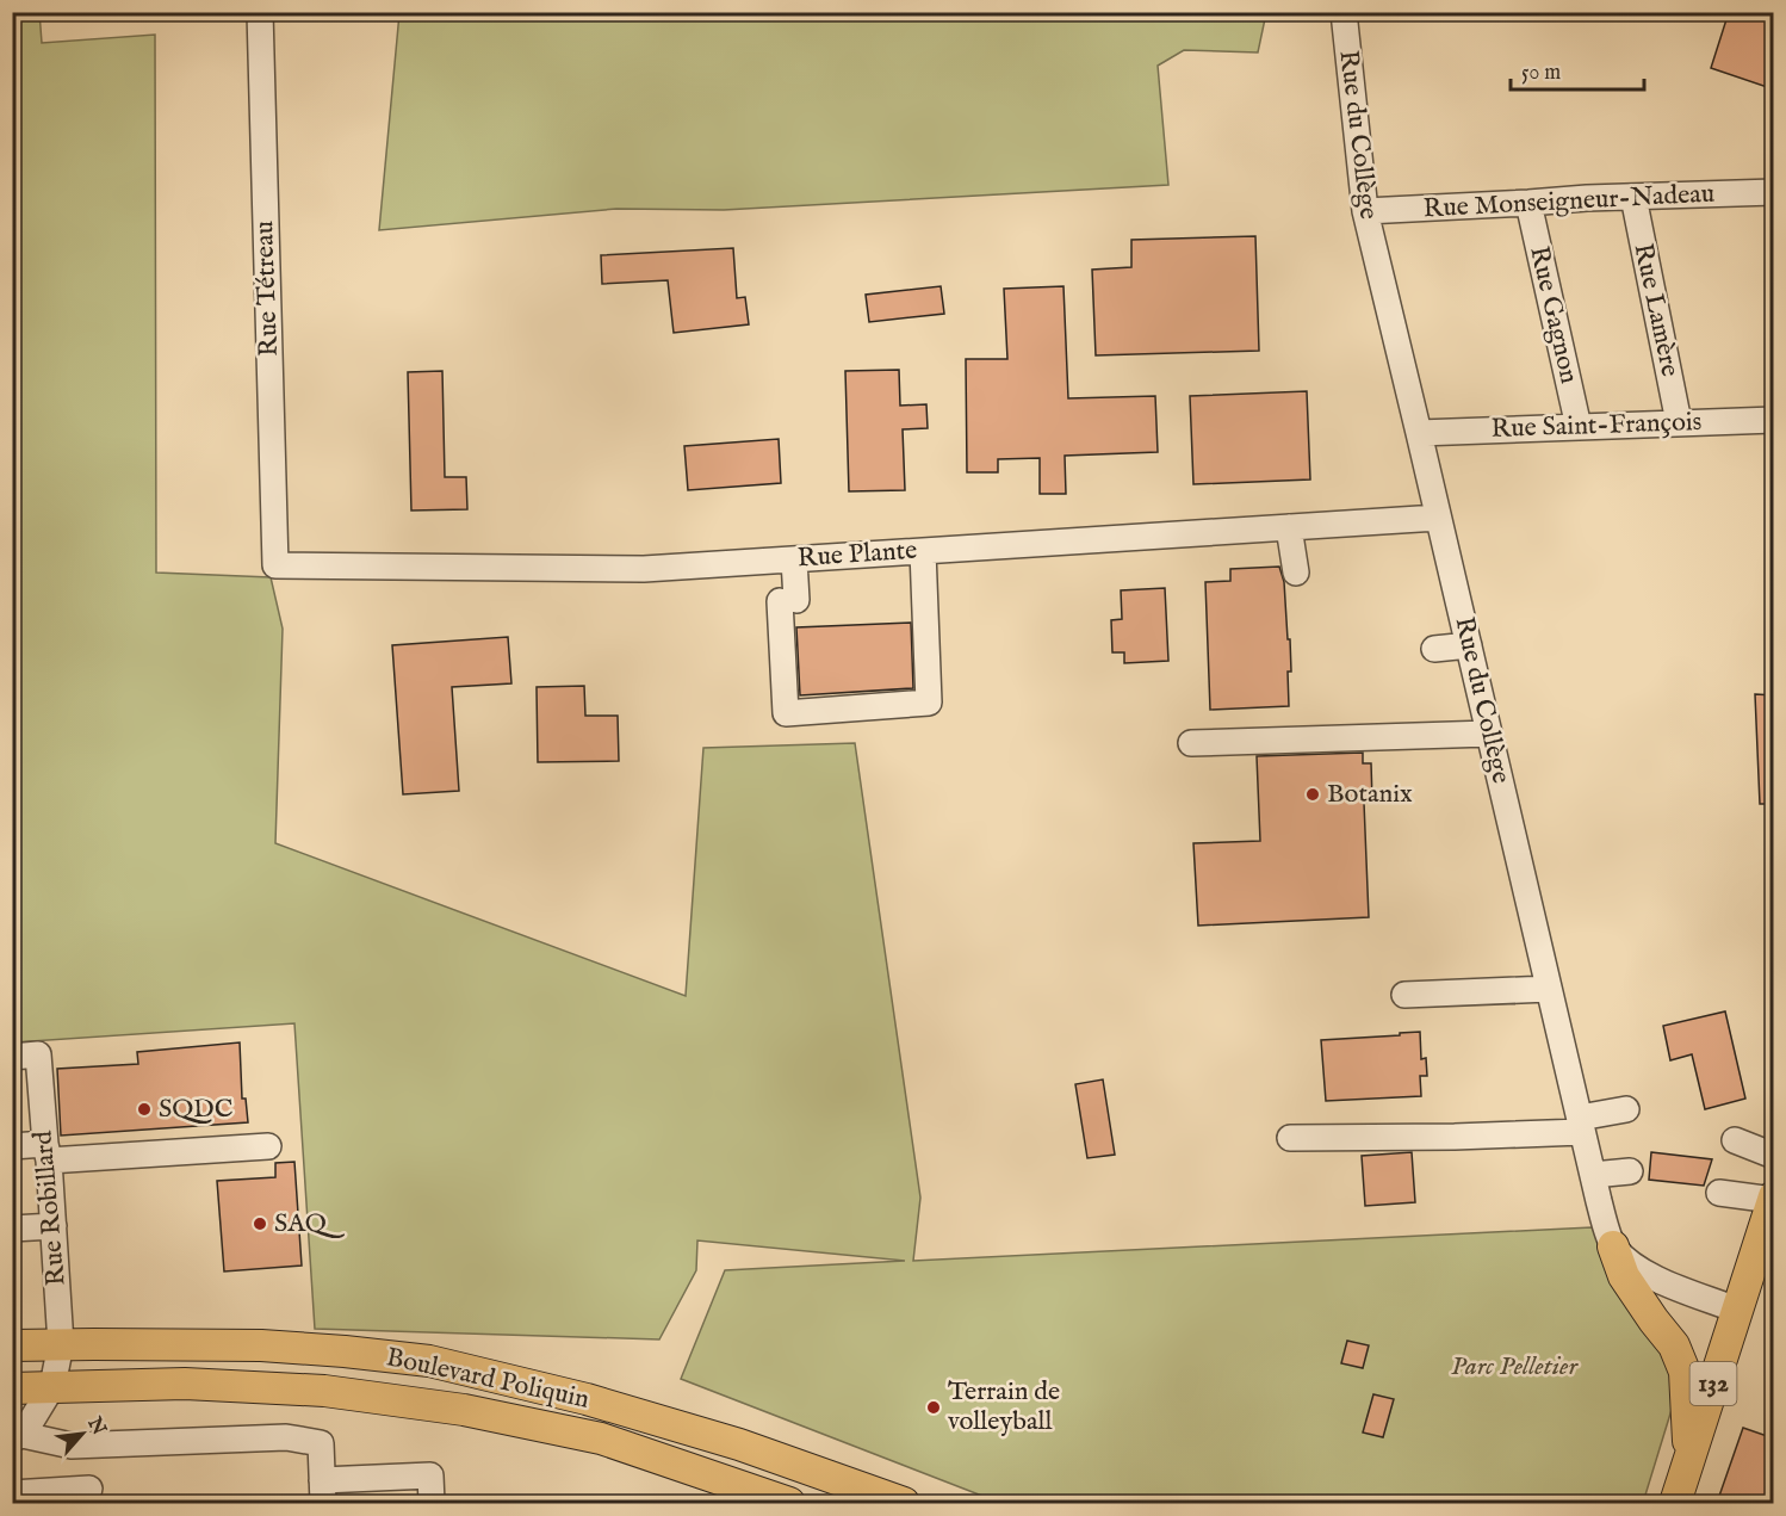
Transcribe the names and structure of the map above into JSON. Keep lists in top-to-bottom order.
{
  "streets": {
    "main road": ["Boulevard Poliquin", "132"],
    "street": [
      "Rue du Collège",
      "Rue Monseigneur-Nadeau",
      "Rue Tétreau",
      "Rue Lamère",
      "Rue Gagnon",
      "Rue Saint-François",
      "Rue Plante",
      "Rue Robillard"
    ]
  },
  "crossings": [
    ["Rue du Collège", "Rue Monseigneur-Nadeau"],
    ["Rue du Collège", "Rue Saint-François"],
    ["Rue du Collège", "Rue Plante"],
    ["Rue Monseigneur-Nadeau", "Rue Lamère"],
    ["Rue Monseigneur-Nadeau", "Rue Gagnon"],
    ["Rue Tétreau", "Rue Plante"],
    ["Rue Lamère", "Rue Saint-François"],
    ["Rue Gagnon", "Rue Saint-François"],
    ["Rue Robillard", "Boulevard Poliquin"]
  ],
  "parks": ["Parc Pelletier"],
  "places": [
    "Botanix",
    "SQDC",
    "SAQ",
    "Terrain de volleyball"
  ],
  "scale_bar": "50 m",
  "north": "top right"
}
